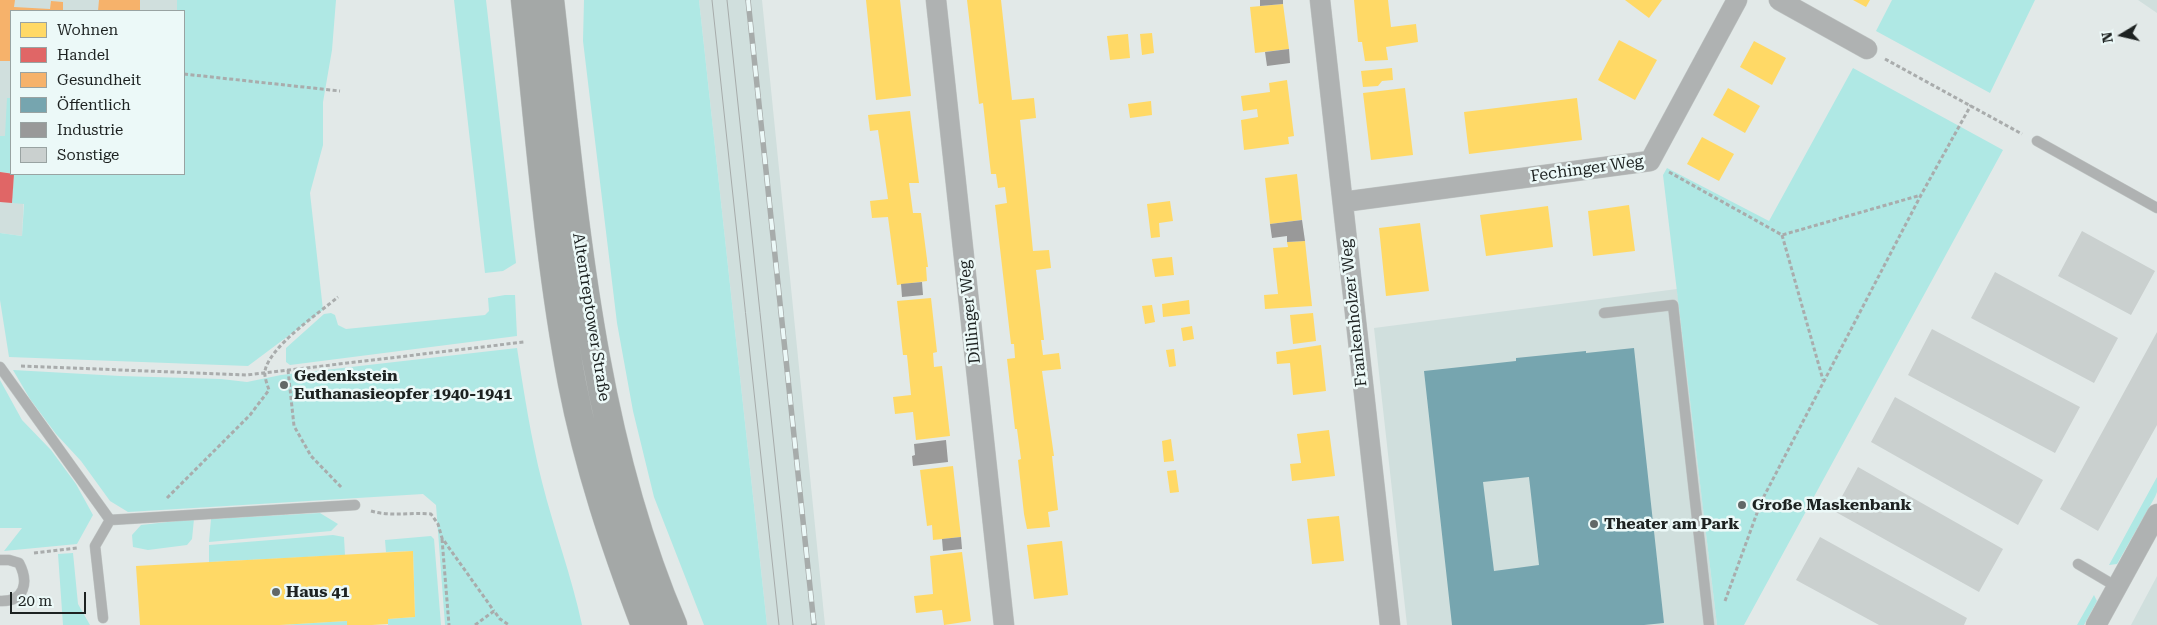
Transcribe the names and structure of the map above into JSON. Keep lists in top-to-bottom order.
{
  "streets": {
    "main road": ["Altentreptower Straße"],
    "street": ["Fechinger Weg", "Dillinger Weg", "Frankenholzer Weg"]
  },
  "crossings": [
    ["Fechinger Weg", "Frankenholzer Weg"]
  ],
  "places": [
    "Gedenkstein Euthanasieopfer 1940-1941",
    "Große Maskenbank",
    "Theater am Park",
    "Haus 41"
  ],
  "legend": [
    "Wohnen",
    "Handel",
    "Gesundheit",
    "Öffentlich",
    "Industrie",
    "Sonstige"
  ],
  "scale_bar": "20 m",
  "north": "left"
}
